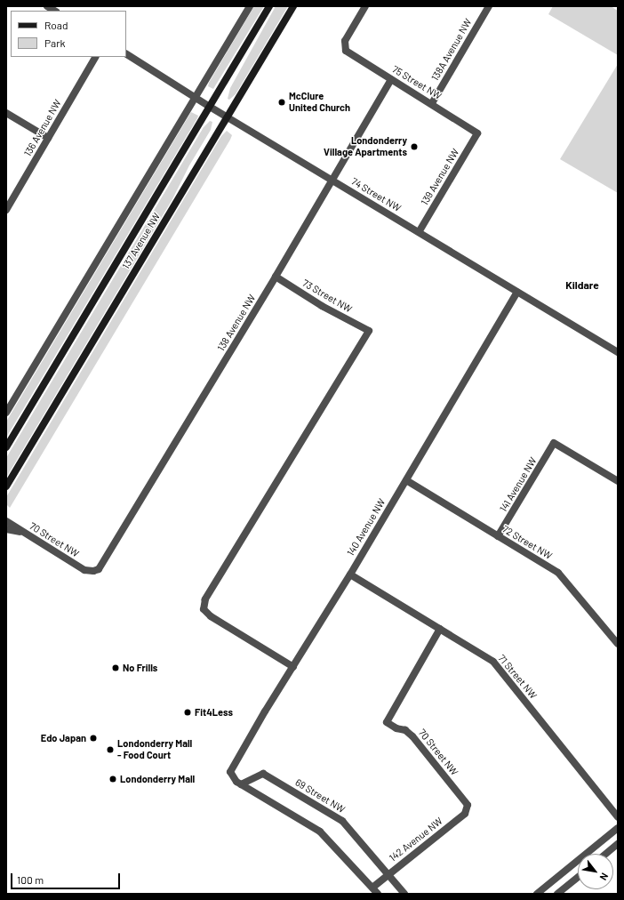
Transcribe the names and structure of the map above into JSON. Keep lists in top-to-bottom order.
{
  "streets": {
    "main road": ["137 Avenue NW"],
    "street": [
      "138A Avenue NW",
      "75 Street NW",
      "136 Avenue NW",
      "139 Avenue NW",
      "74 Street NW",
      "73 Street NW",
      "138 Avenue NW",
      "141 Avenue NW",
      "140 Avenue NW",
      "70 Street NW",
      "72 Street NW",
      "71 Street NW",
      "69 Street NW",
      "142 Avenue NW"
    ]
  },
  "crossings": [
    ["138A Avenue NW", "75 Street NW"],
    ["75 Street NW", "139 Avenue NW"],
    ["75 Street NW", "138 Avenue NW"],
    ["139 Avenue NW", "74 Street NW"],
    ["74 Street NW", "137 Avenue NW"],
    ["74 Street NW", "138 Avenue NW"],
    ["74 Street NW", "140 Avenue NW"],
    ["73 Street NW", "138 Avenue NW"],
    ["73 Street NW", "140 Avenue NW"],
    ["138 Avenue NW", "70 Street NW"],
    ["141 Avenue NW", "72 Street NW"],
    ["140 Avenue NW", "72 Street NW"],
    ["140 Avenue NW", "71 Street NW"],
    ["140 Avenue NW", "69 Street NW"],
    ["70 Street NW", "71 Street NW"],
    ["70 Street NW", "142 Avenue NW"],
    ["69 Street NW", "142 Avenue NW"]
  ],
  "districts": ["Kildare"],
  "places": [
    "McClure United Church",
    "Londonderry Village Apartments",
    "No Frills",
    "Fit4Less",
    "Edo Japan",
    "Londonderry Mall - Food Court",
    "Londonderry Mall"
  ],
  "legend": ["Road", "Park"],
  "scale_bar": "100 m",
  "north": "bottom right"
}
